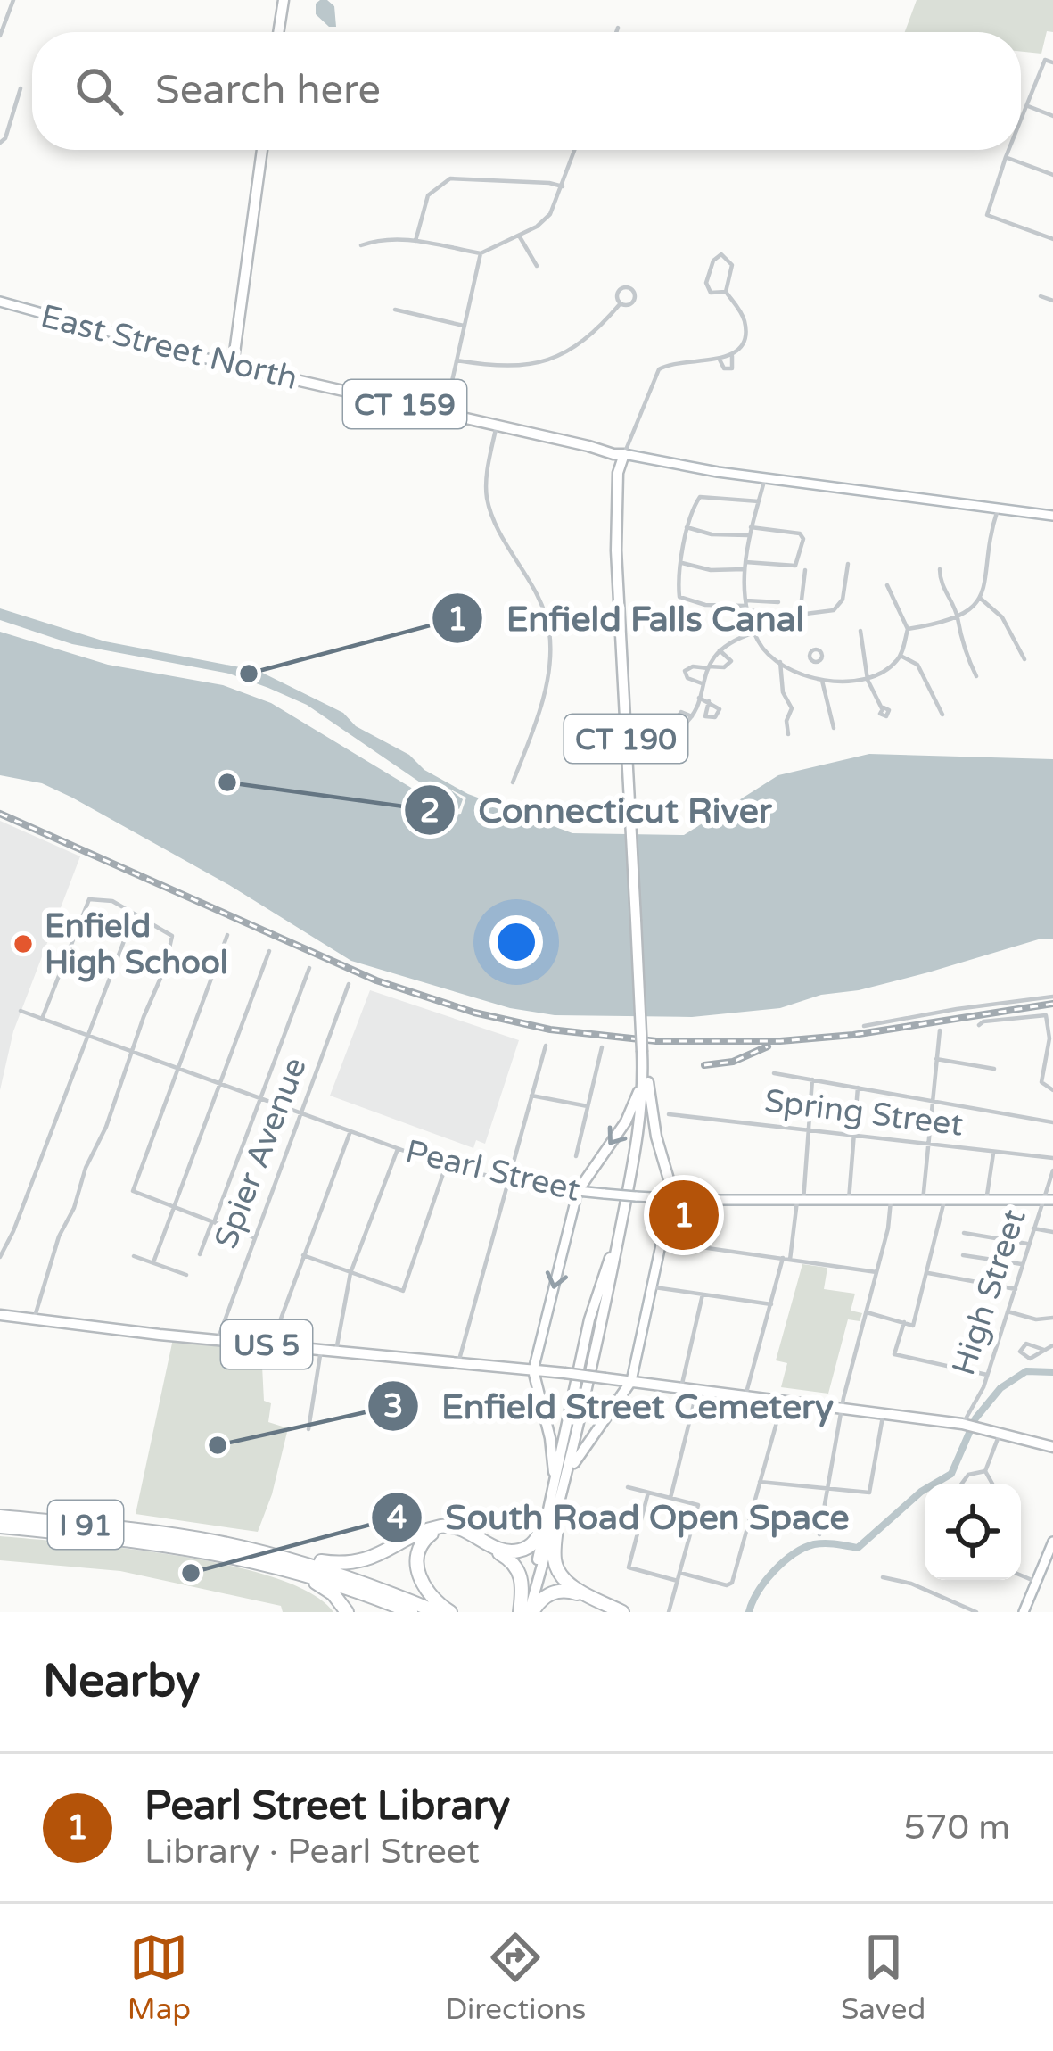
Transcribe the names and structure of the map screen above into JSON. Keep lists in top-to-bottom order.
{
  "streets": {
    "highway": ["I 91"],
    "main road": [
      "East Street North",
      "CT 159",
      "CT 190",
      "Pearl Street",
      "US 5"
    ],
    "street": ["Spring Street", "Spier Avenue", "High Street"]
  },
  "crossings": [
    ["East Street North", "CT 190"],
    ["Spier Avenue", "Pearl Street"],
    ["Spier Avenue", "US 5"],
    ["Pearl Street", "High Street"],
    ["High Street", "US 5"]
  ],
  "places": [
    "Enfield Falls Canal",
    "Connecticut River",
    "Enfield High School",
    "Enfield Street Cemetery",
    "South Road Open Space"
  ],
  "page": {
    "search": "Search here",
    "pins": "1",
    "heading": "Nearby",
    "list": [
      {
        "mark": "1",
        "name": "Pearl Street Library",
        "note": "Library · Pearl Street",
        "value": "570 m"
      }
    ],
    "nav": ["Map", "Directions", "Saved"]
  }
}
